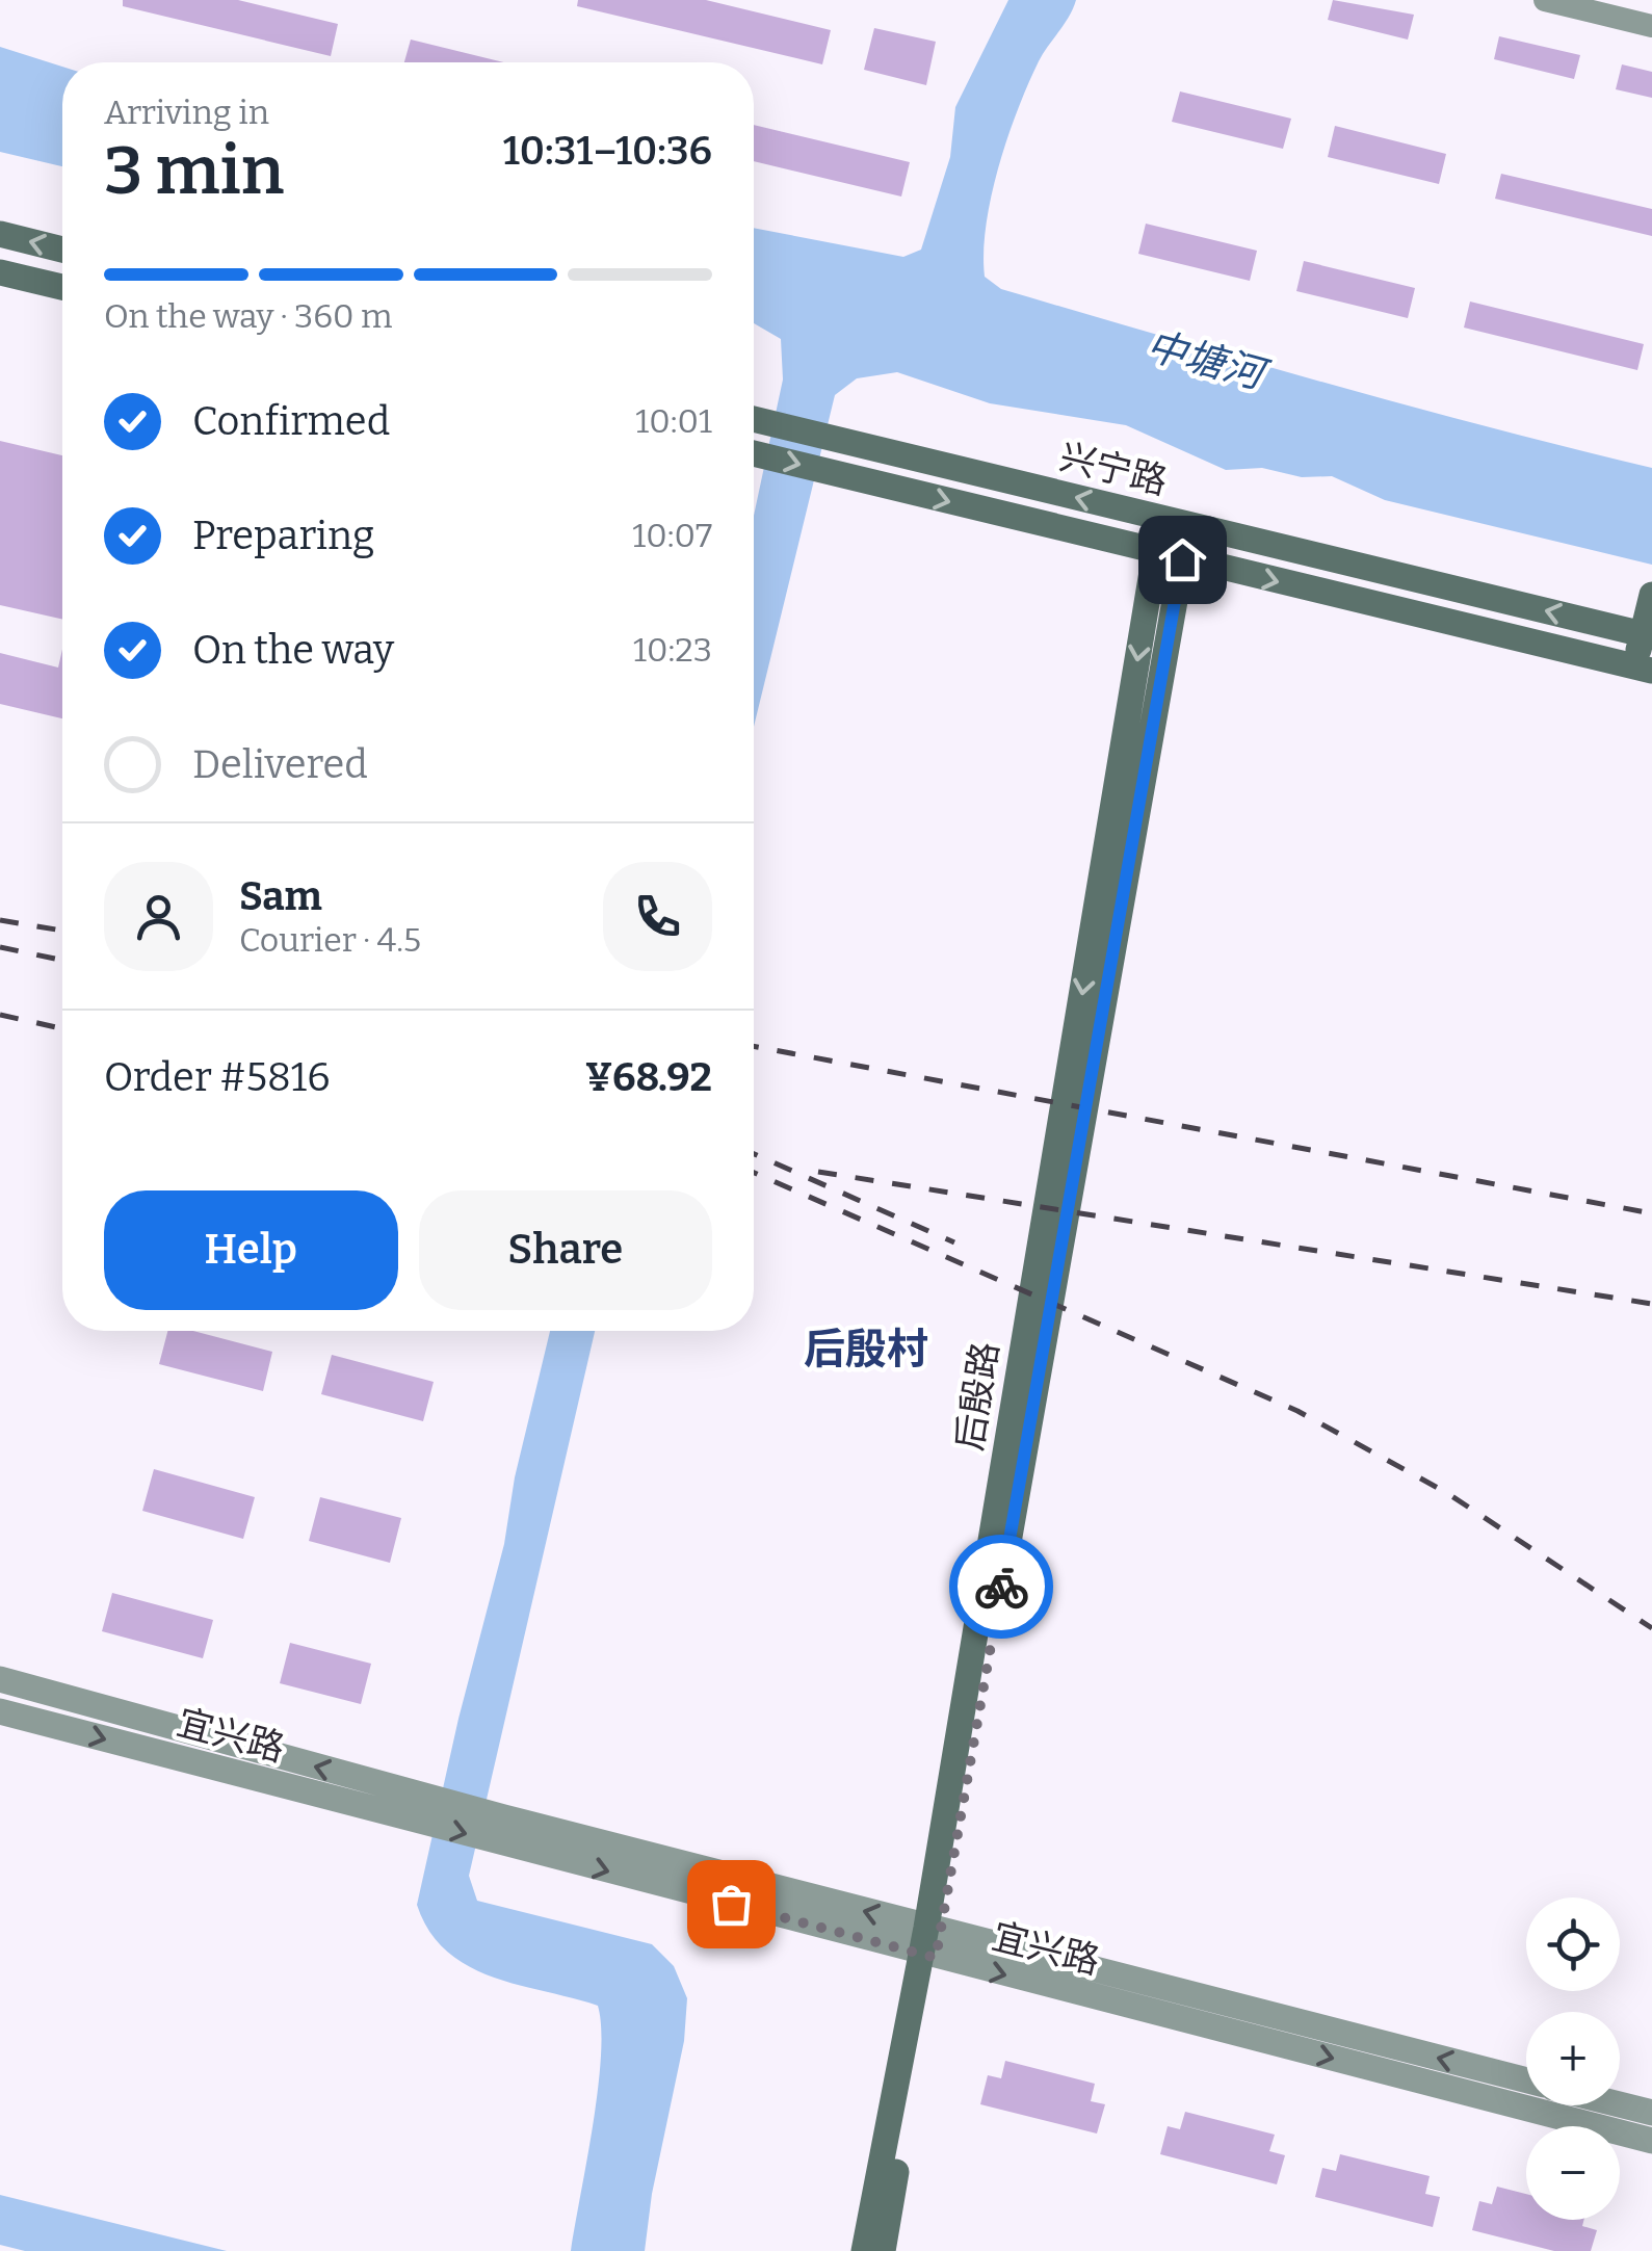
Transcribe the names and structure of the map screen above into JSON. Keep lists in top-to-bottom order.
{
  "streets": {
    "main road": ["兴宁路", "后殷路"],
    "street": ["宜兴路"]
  },
  "crossings": [
    ["后殷路", "宜兴路"]
  ],
  "districts": ["后殷村"],
  "water": ["中塘河"],
  "page": {
    "heading": ["3 min", "Arriving in", "10:31–10:36"],
    "panel": [
      "Sam",
      "Courier · 4.5",
      "Order #5816",
      "¥68.92"
    ],
    "bar": "On the way · 360 m",
    "list": [
      ["Confirmed", "10:01"],
      ["Preparing", "10:07"],
      ["On the way", "10:23"],
      "Delivered"
    ],
    "buttons": ["Help", "Share"],
    "map_buttons": ["+", "−"]
  }
}
